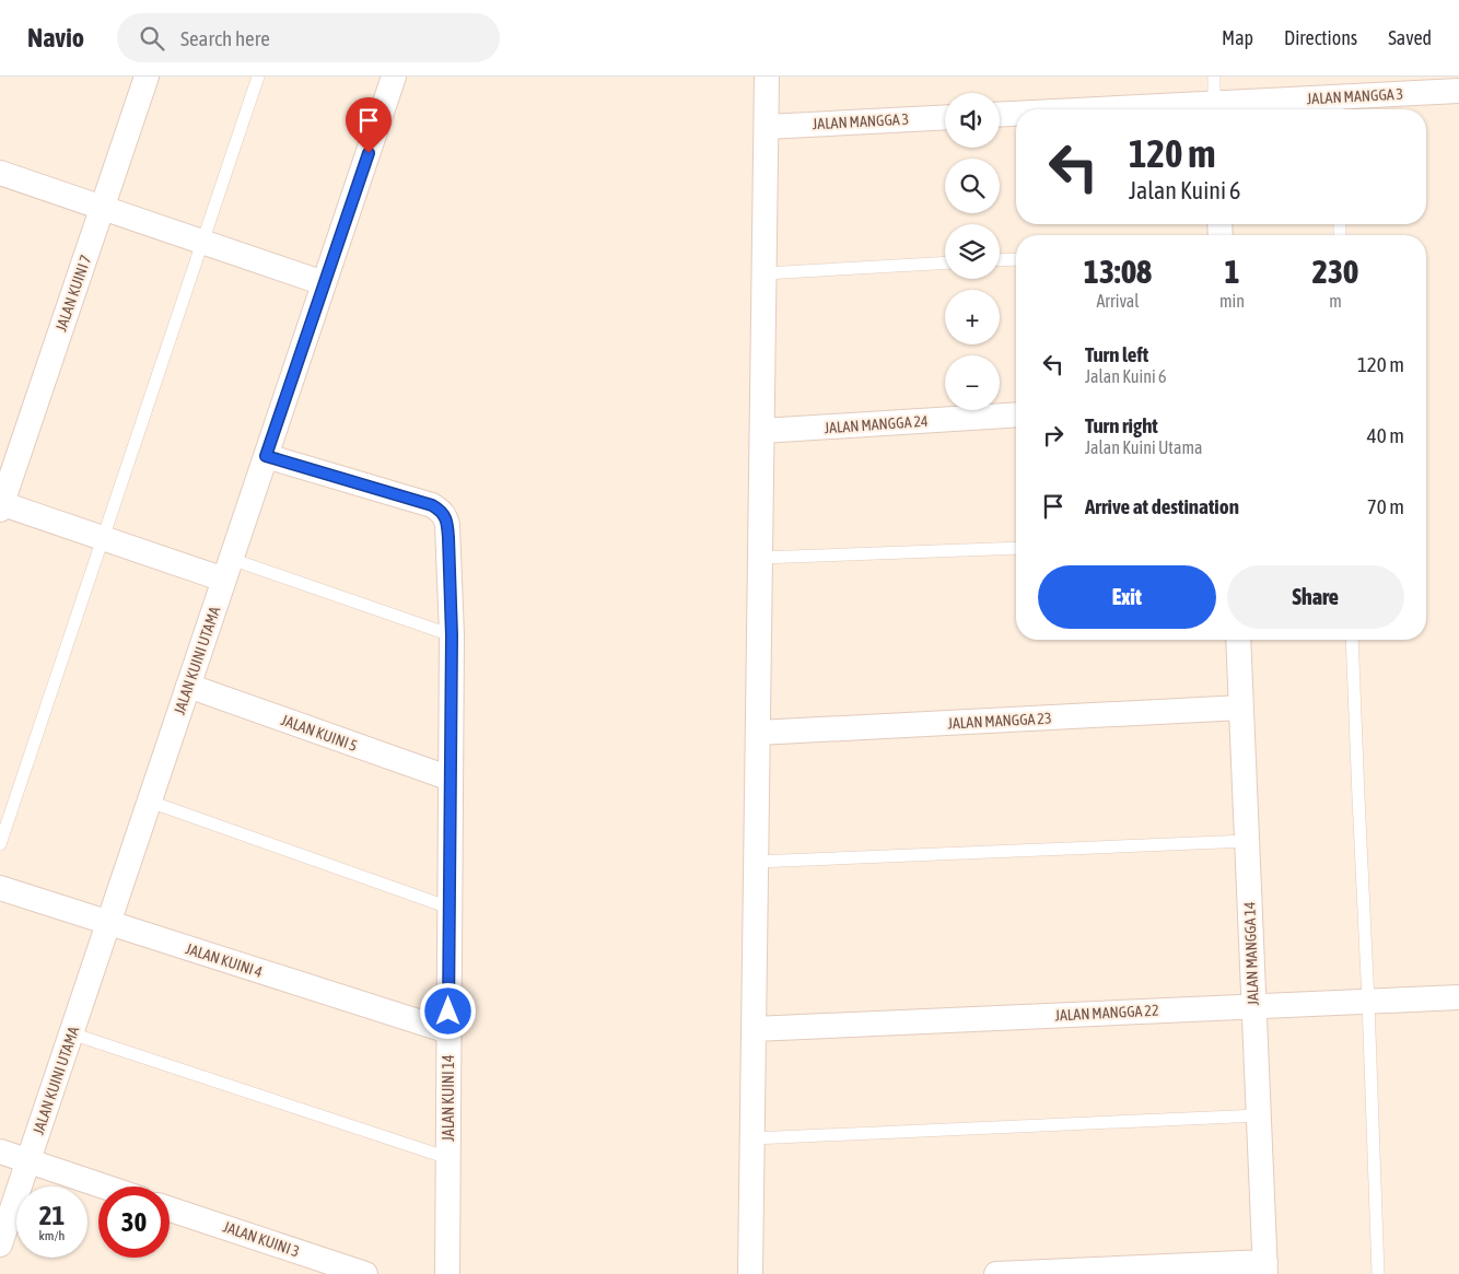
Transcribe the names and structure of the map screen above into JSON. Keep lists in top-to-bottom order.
{
  "streets": {
    "street": [
      "JALAN MANGGA 3",
      "JALAN KUINI 7",
      "JALAN MANGGA 24",
      "JALAN KUINI UTAMA",
      "JALAN MANGGA 23",
      "JALAN KUINI 5",
      "JALAN MANGGA 14",
      "JALAN KUINI 4",
      "JALAN MANGGA 22",
      "JALAN KUINI 14",
      "JALAN KUINI 3"
    ]
  },
  "crossings": [
    ["JALAN KUINI UTAMA", "JALAN KUINI 5"],
    ["JALAN KUINI UTAMA", "JALAN KUINI 4"],
    ["JALAN KUINI UTAMA", "JALAN KUINI 14"],
    ["JALAN MANGGA 23", "JALAN MANGGA 14"],
    ["JALAN KUINI 5", "JALAN KUINI 14"],
    ["JALAN MANGGA 14", "JALAN MANGGA 22"],
    ["JALAN KUINI 4", "JALAN KUINI 14"]
  ],
  "page": {
    "header": "Navio",
    "search": "Search here",
    "nav": ["Map", "Directions", "Saved"],
    "map_buttons": ["+", "−"],
    "turn": ["120 m", "Jalan Kuini 6"],
    "eta": [
      "13:08",
      "Arrival",
      "1",
      "min",
      "230",
      "m"
    ],
    "list": [
      {
        "name": "Turn left",
        "note": "Jalan Kuini 6",
        "value": "120 m"
      },
      {
        "name": "Turn right",
        "note": "Jalan Kuini Utama",
        "value": "40 m"
      },
      {
        "name": "Arrive at destination",
        "value": "70 m"
      }
    ],
    "buttons": ["Exit", "Share"],
    "speed": "21 km/h",
    "limit": "30"
  }
}
